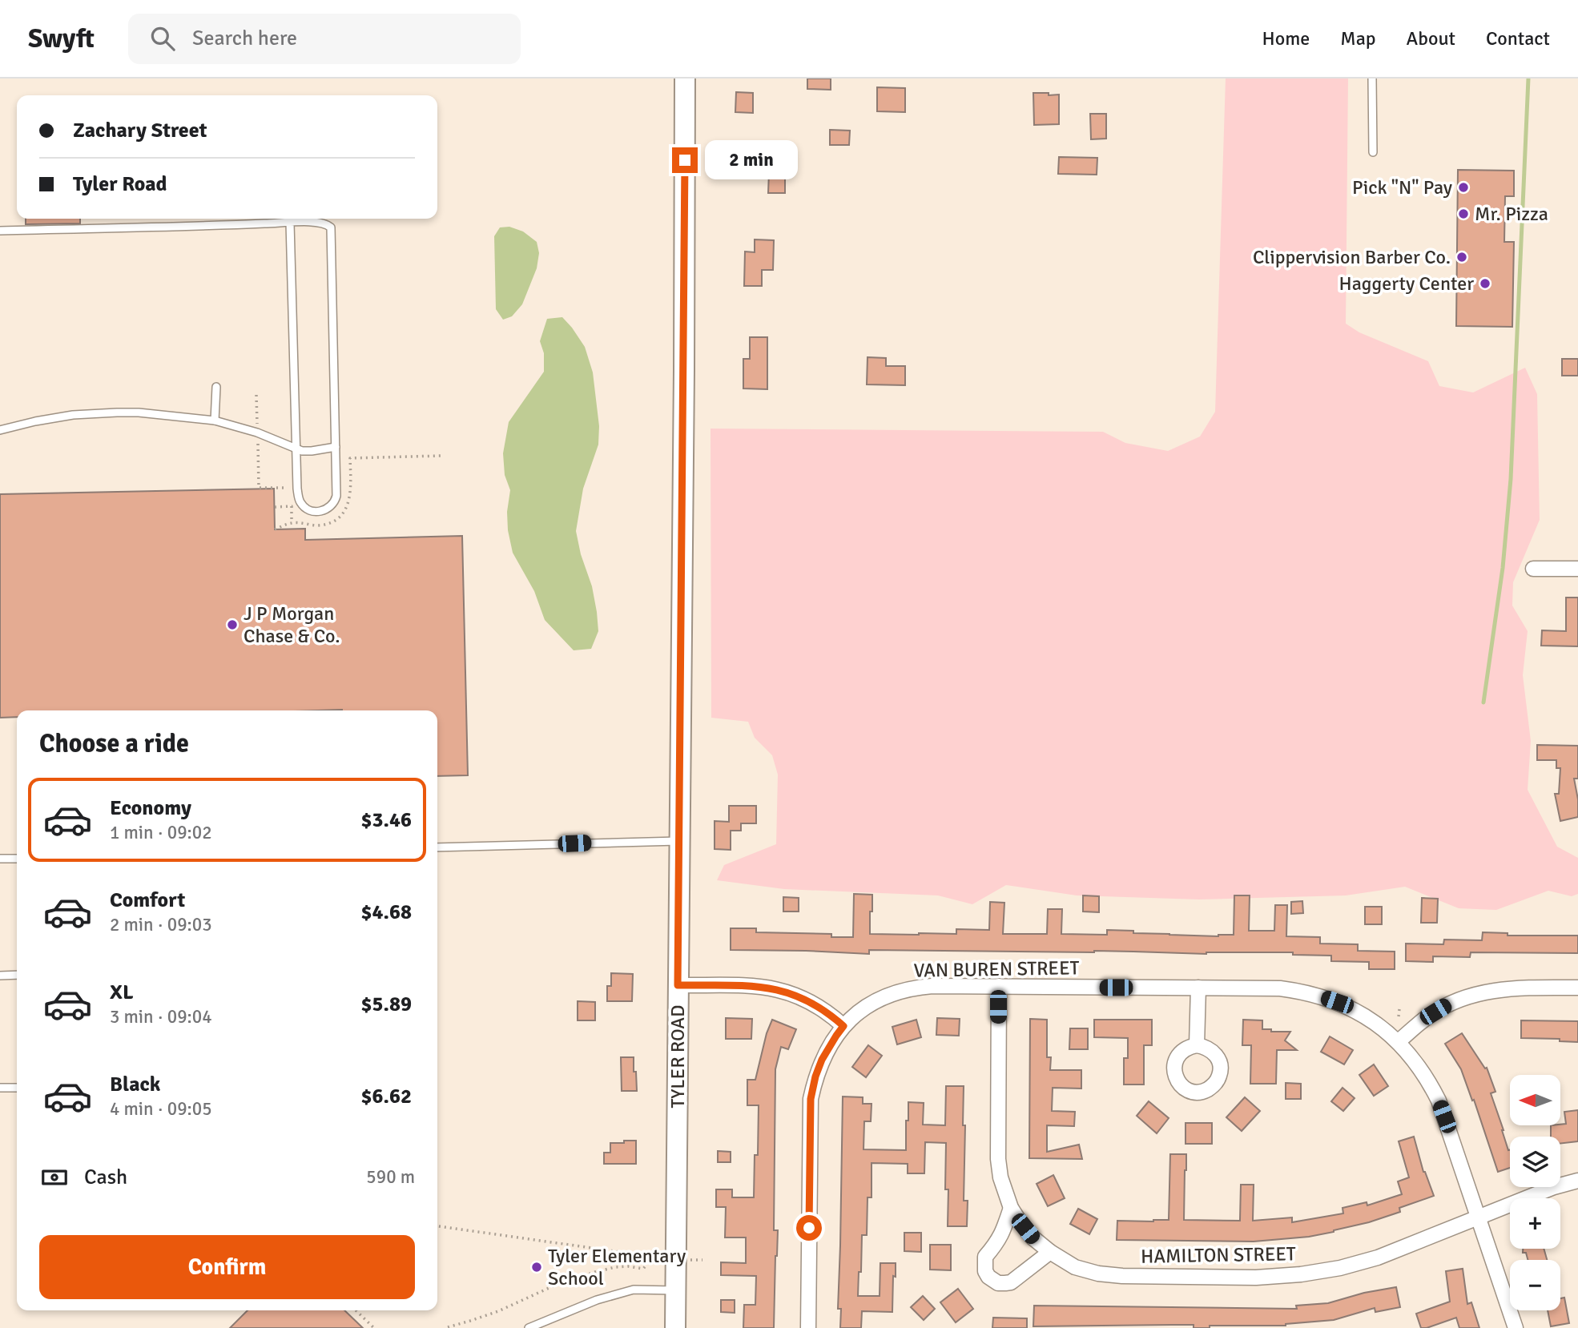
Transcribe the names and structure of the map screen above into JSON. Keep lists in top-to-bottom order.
{
  "streets": {
    "street": ["VAN BUREN STREET", "TYLER ROAD", "HAMILTON STREET"]
  },
  "crossings": [
    ["VAN BUREN STREET", "HAMILTON STREET"]
  ],
  "places": [
    "Pick \"N\" Pay",
    "Mr. Pizza",
    "Clippervision Barber Co.",
    "Haggerty Center",
    "J P Morgan Chase & Co.",
    "Tyler Elementary School"
  ],
  "north": "left",
  "page": {
    "header": "Swyft",
    "search": "Search here",
    "nav": [
      "Home",
      "Map",
      "About",
      "Contact"
    ],
    "banner": ["Zachary Street", "Tyler Road"],
    "bubble": "2 min",
    "heading": "Choose a ride",
    "list": [
      {
        "name": "Economy",
        "note": "1 min · 09:02",
        "value": "$3.46"
      },
      {
        "name": "Comfort",
        "note": "2 min · 09:03",
        "value": "$4.68"
      },
      {
        "name": "XL",
        "note": "3 min · 09:04",
        "value": "$5.89"
      },
      {
        "name": "Black",
        "note": "4 min · 09:05",
        "value": "$6.62"
      }
    ],
    "map_buttons": ["+", "−"],
    "pay": ["Cash", "590 m"],
    "buttons": "Confirm"
  }
}
